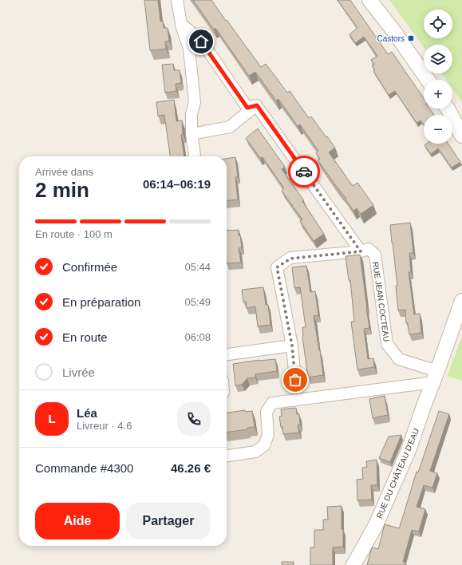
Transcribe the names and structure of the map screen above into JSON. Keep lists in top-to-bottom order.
{
  "streets": {
    "street": ["RUE JEAN COCTEAU", "RUE DU CHÂTEAU D'EAU"]
  },
  "crossings": [
    ["RUE JEAN COCTEAU", "RUE DU CHÂTEAU D'EAU"]
  ],
  "places": {
    "transit": ["Castors"]
  },
  "page": {
    "map_buttons": ["+", "−"],
    "heading": ["2 min", "Arrivée dans", "06:14–06:19"],
    "panel": [
      "Léa",
      "Livreur · 4.6",
      "Commande #4300",
      "46.26 €"
    ],
    "bar": "En route · 100 m",
    "list": [
      ["Confirmée", "05:44"],
      ["En préparation", "05:49"],
      ["En route", "06:08"],
      "Livrée"
    ],
    "round": "L",
    "buttons": ["Aide", "Partager"]
  }
}
